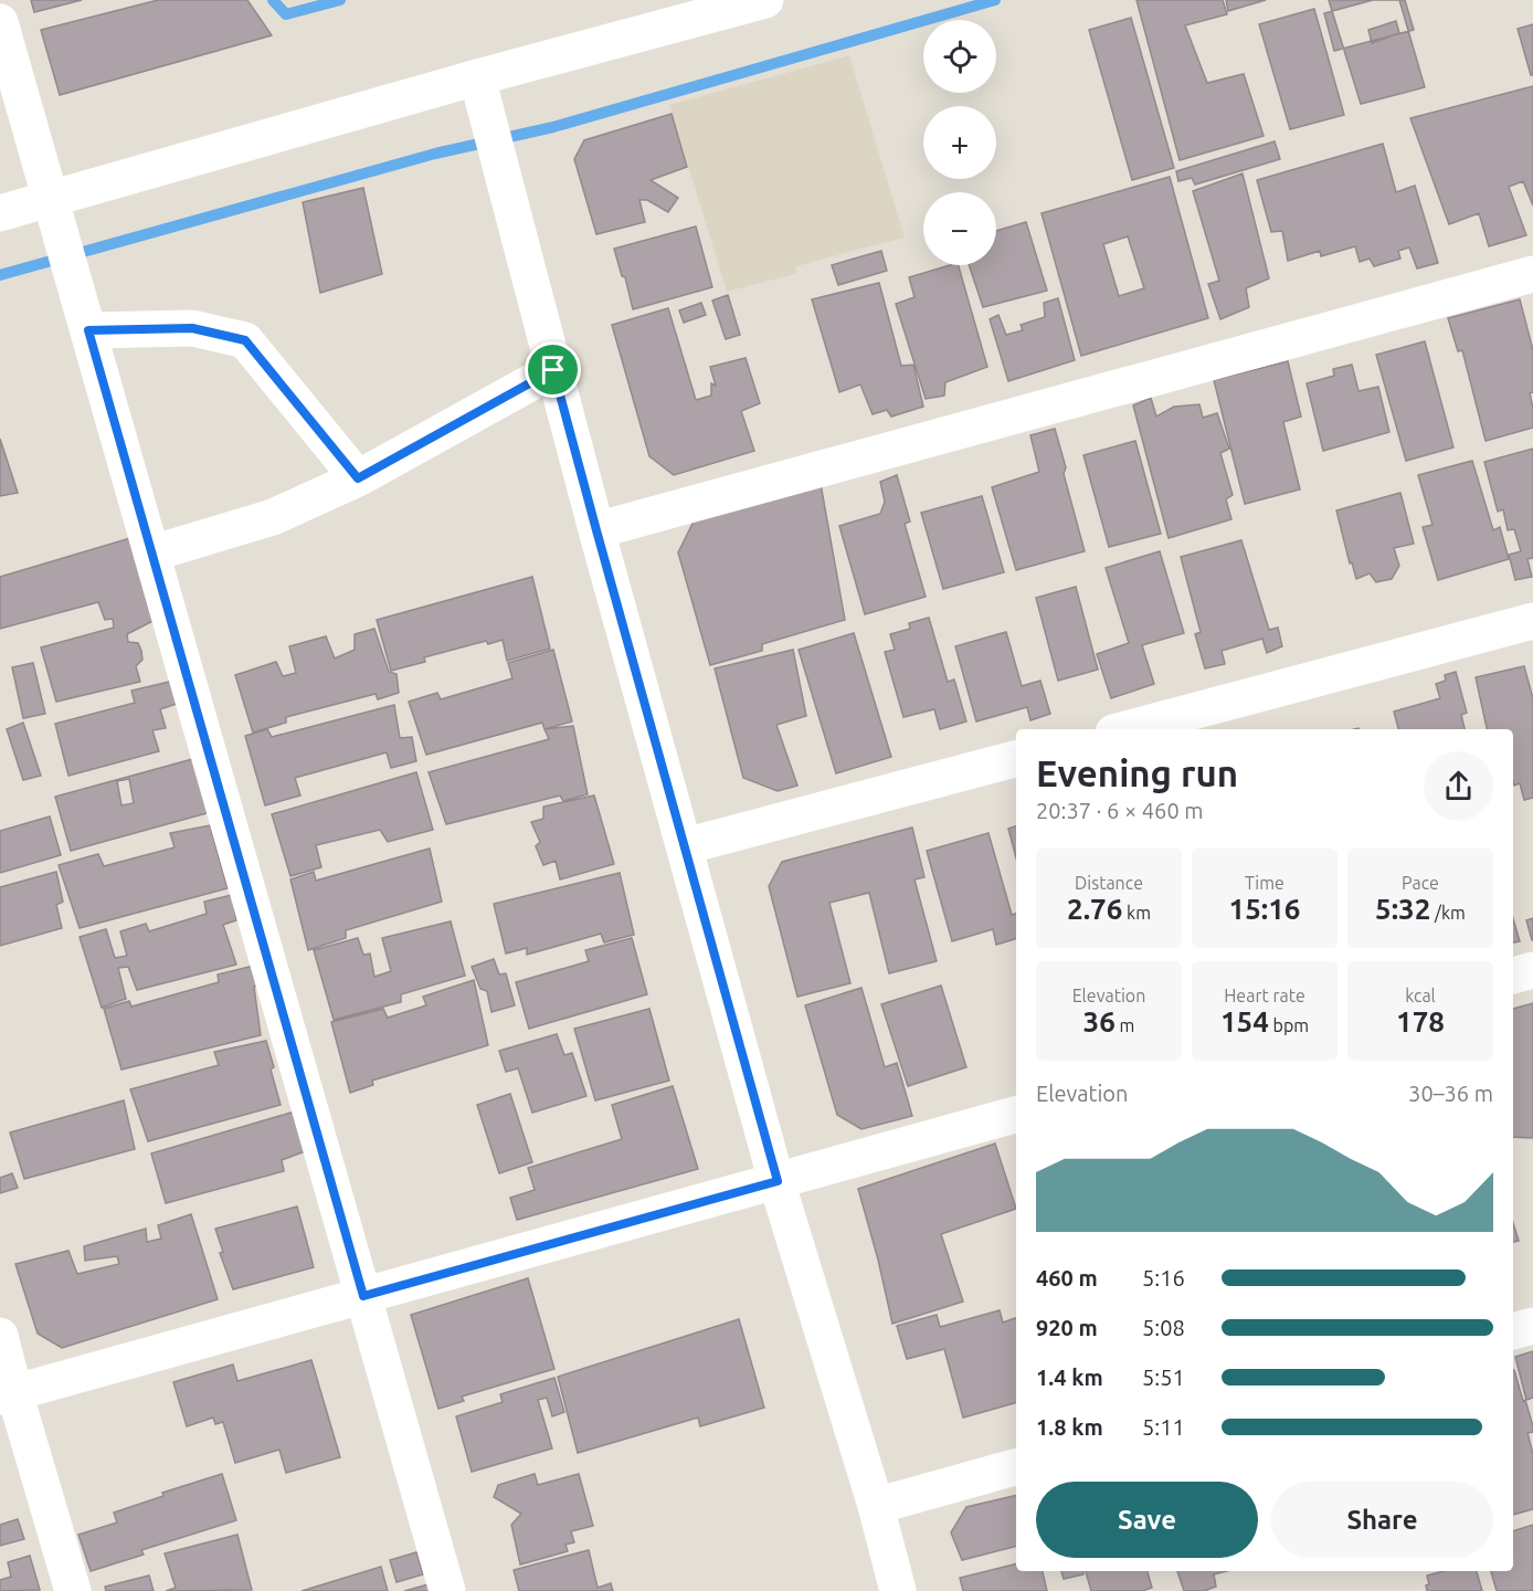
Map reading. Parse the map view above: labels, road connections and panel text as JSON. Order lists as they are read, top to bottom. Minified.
{"page":{"map_buttons":["+","−"],"heading":["Evening run","20:37 · 6 × 460 m"],"stats":[["Distance","2.76 km"],["Time","15:16"],["Pace","5:32 /km"],["Elevation","36 m"],["Heart rate","154 bpm"],["kcal","178"]],"chart":["Elevation","30–36 m"],"list":[{"name":"460 m","note":"5:16"},{"name":"920 m","note":"5:08"},{"name":"1.4 km","note":"5:51"},{"name":"1.8 km","note":"5:11"}],"buttons":["Save","Share"]}}
